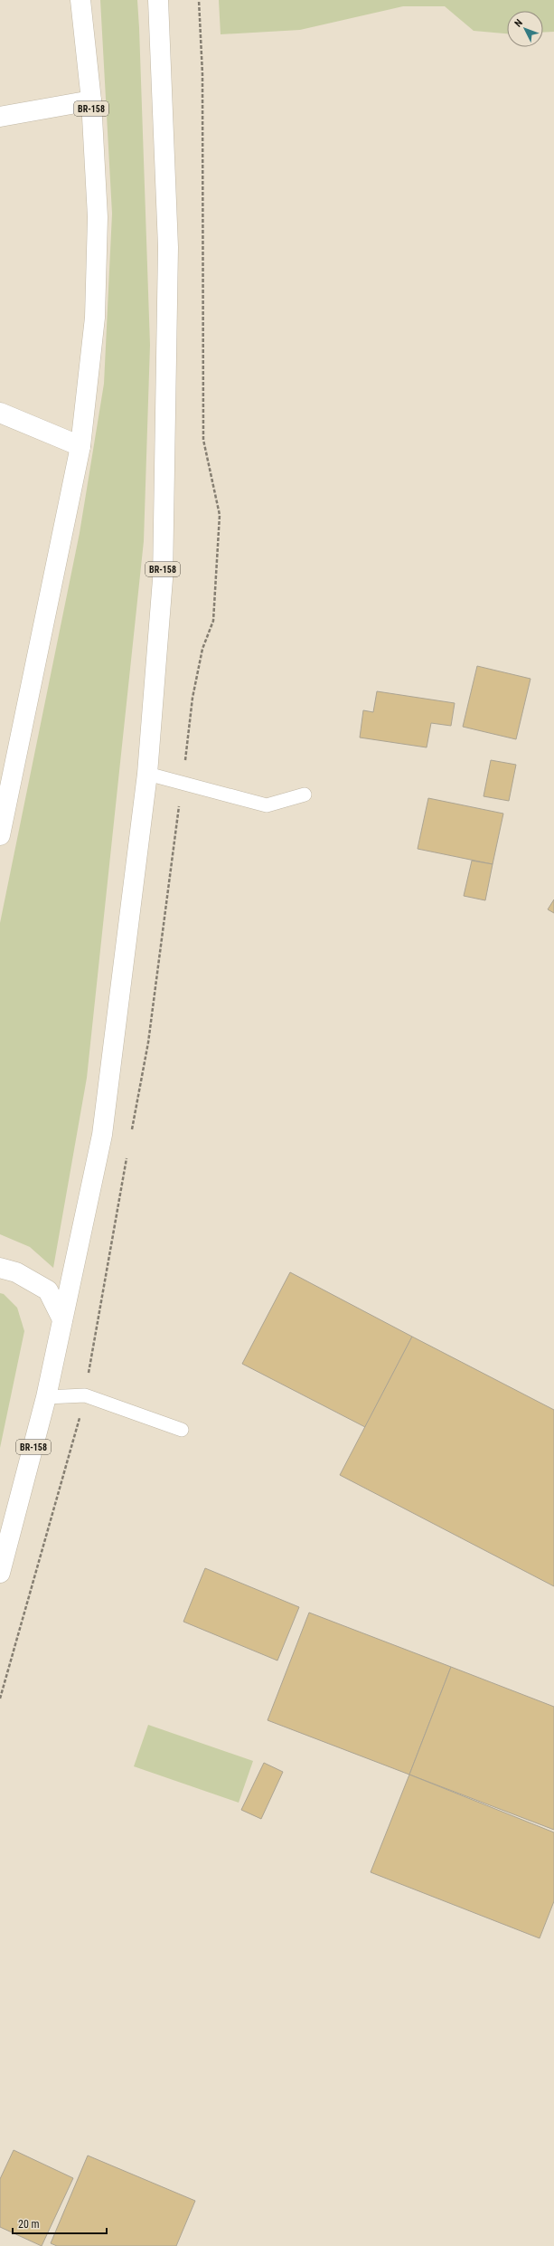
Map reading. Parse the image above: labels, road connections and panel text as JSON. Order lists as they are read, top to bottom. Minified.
{"streets":{"main road":["BR-158"]},"scale_bar":"20 m","north":"top left"}
